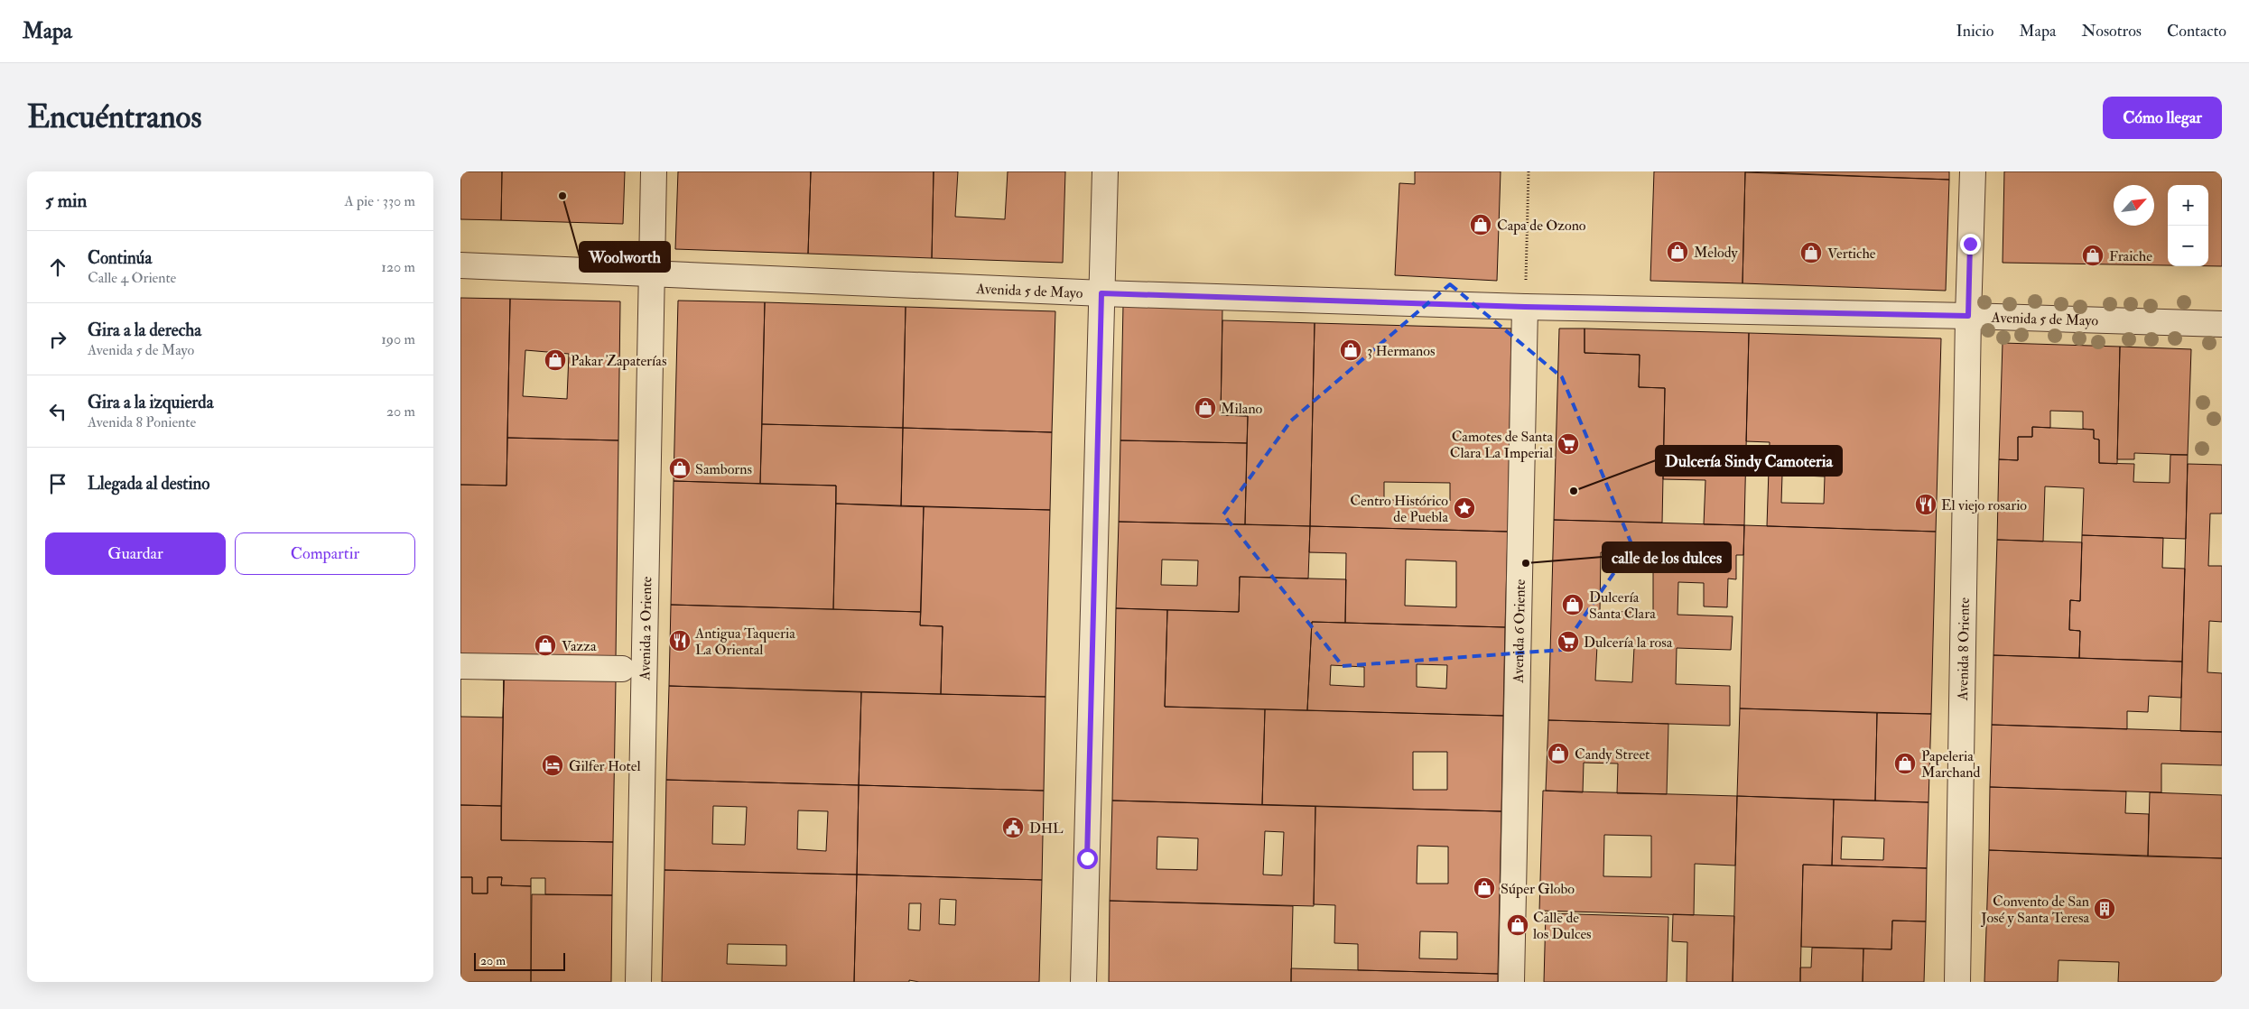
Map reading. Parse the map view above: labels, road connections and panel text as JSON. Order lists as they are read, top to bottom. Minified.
{"streets":{"street":["Avenida 5 de Mayo","Avenida 2 Oriente","Avenida 6 Oriente","Avenida 8 Oriente"]},"crossings":[["Avenida 5 de Mayo","Avenida 2 Oriente"],["Avenida 5 de Mayo","Avenida 6 Oriente"],["Avenida 5 de Mayo","Avenida 8 Oriente"]],"places":{"other":["Woolworth","Dulcería Sindy Camoteria","calle de los dulces"],"shop":["Capa de Ozono","Melody","Vertiche","Fraiche","3 Hermanos","Pakar Zapaterías","Milano","Samborns","Dulcería Santa Clara","Vazza","Candy Street","Papeleria Marchand","Súper Globo","Calle de los Dulces"],"supermarket":["Camotes de Santa Clara La Imperial","Dulcería la rosa"],"restaurant":["El viejo rosario","Antigua Taqueria La Oriental"],"place":["Centro Histórico de Puebla"],"hotel":["Gilfer Hotel"],"public building":["DHL"],"building":["Convento de San José y Santa Teresa"]},"scale_bar":"20 m","north":"top right","page":{"header":"Mapa","nav":["Inicio","Mapa","Nosotros","Contacto"],"buttons":["Cómo llegar",["Guardar","Compartir"]],"title":"Encuéntranos","heading":["5 min","A pie · 330 m"],"map_buttons":["+","−"],"list":[["Continúa","Calle 4 Oriente","120 m"],["Gira a la derecha","Avenida 5 de Mayo","190 m"],["Gira a la izquierda","Avenida 8 Poniente","20 m"],"Llegada al destino"],"scale":"20 m"}}
